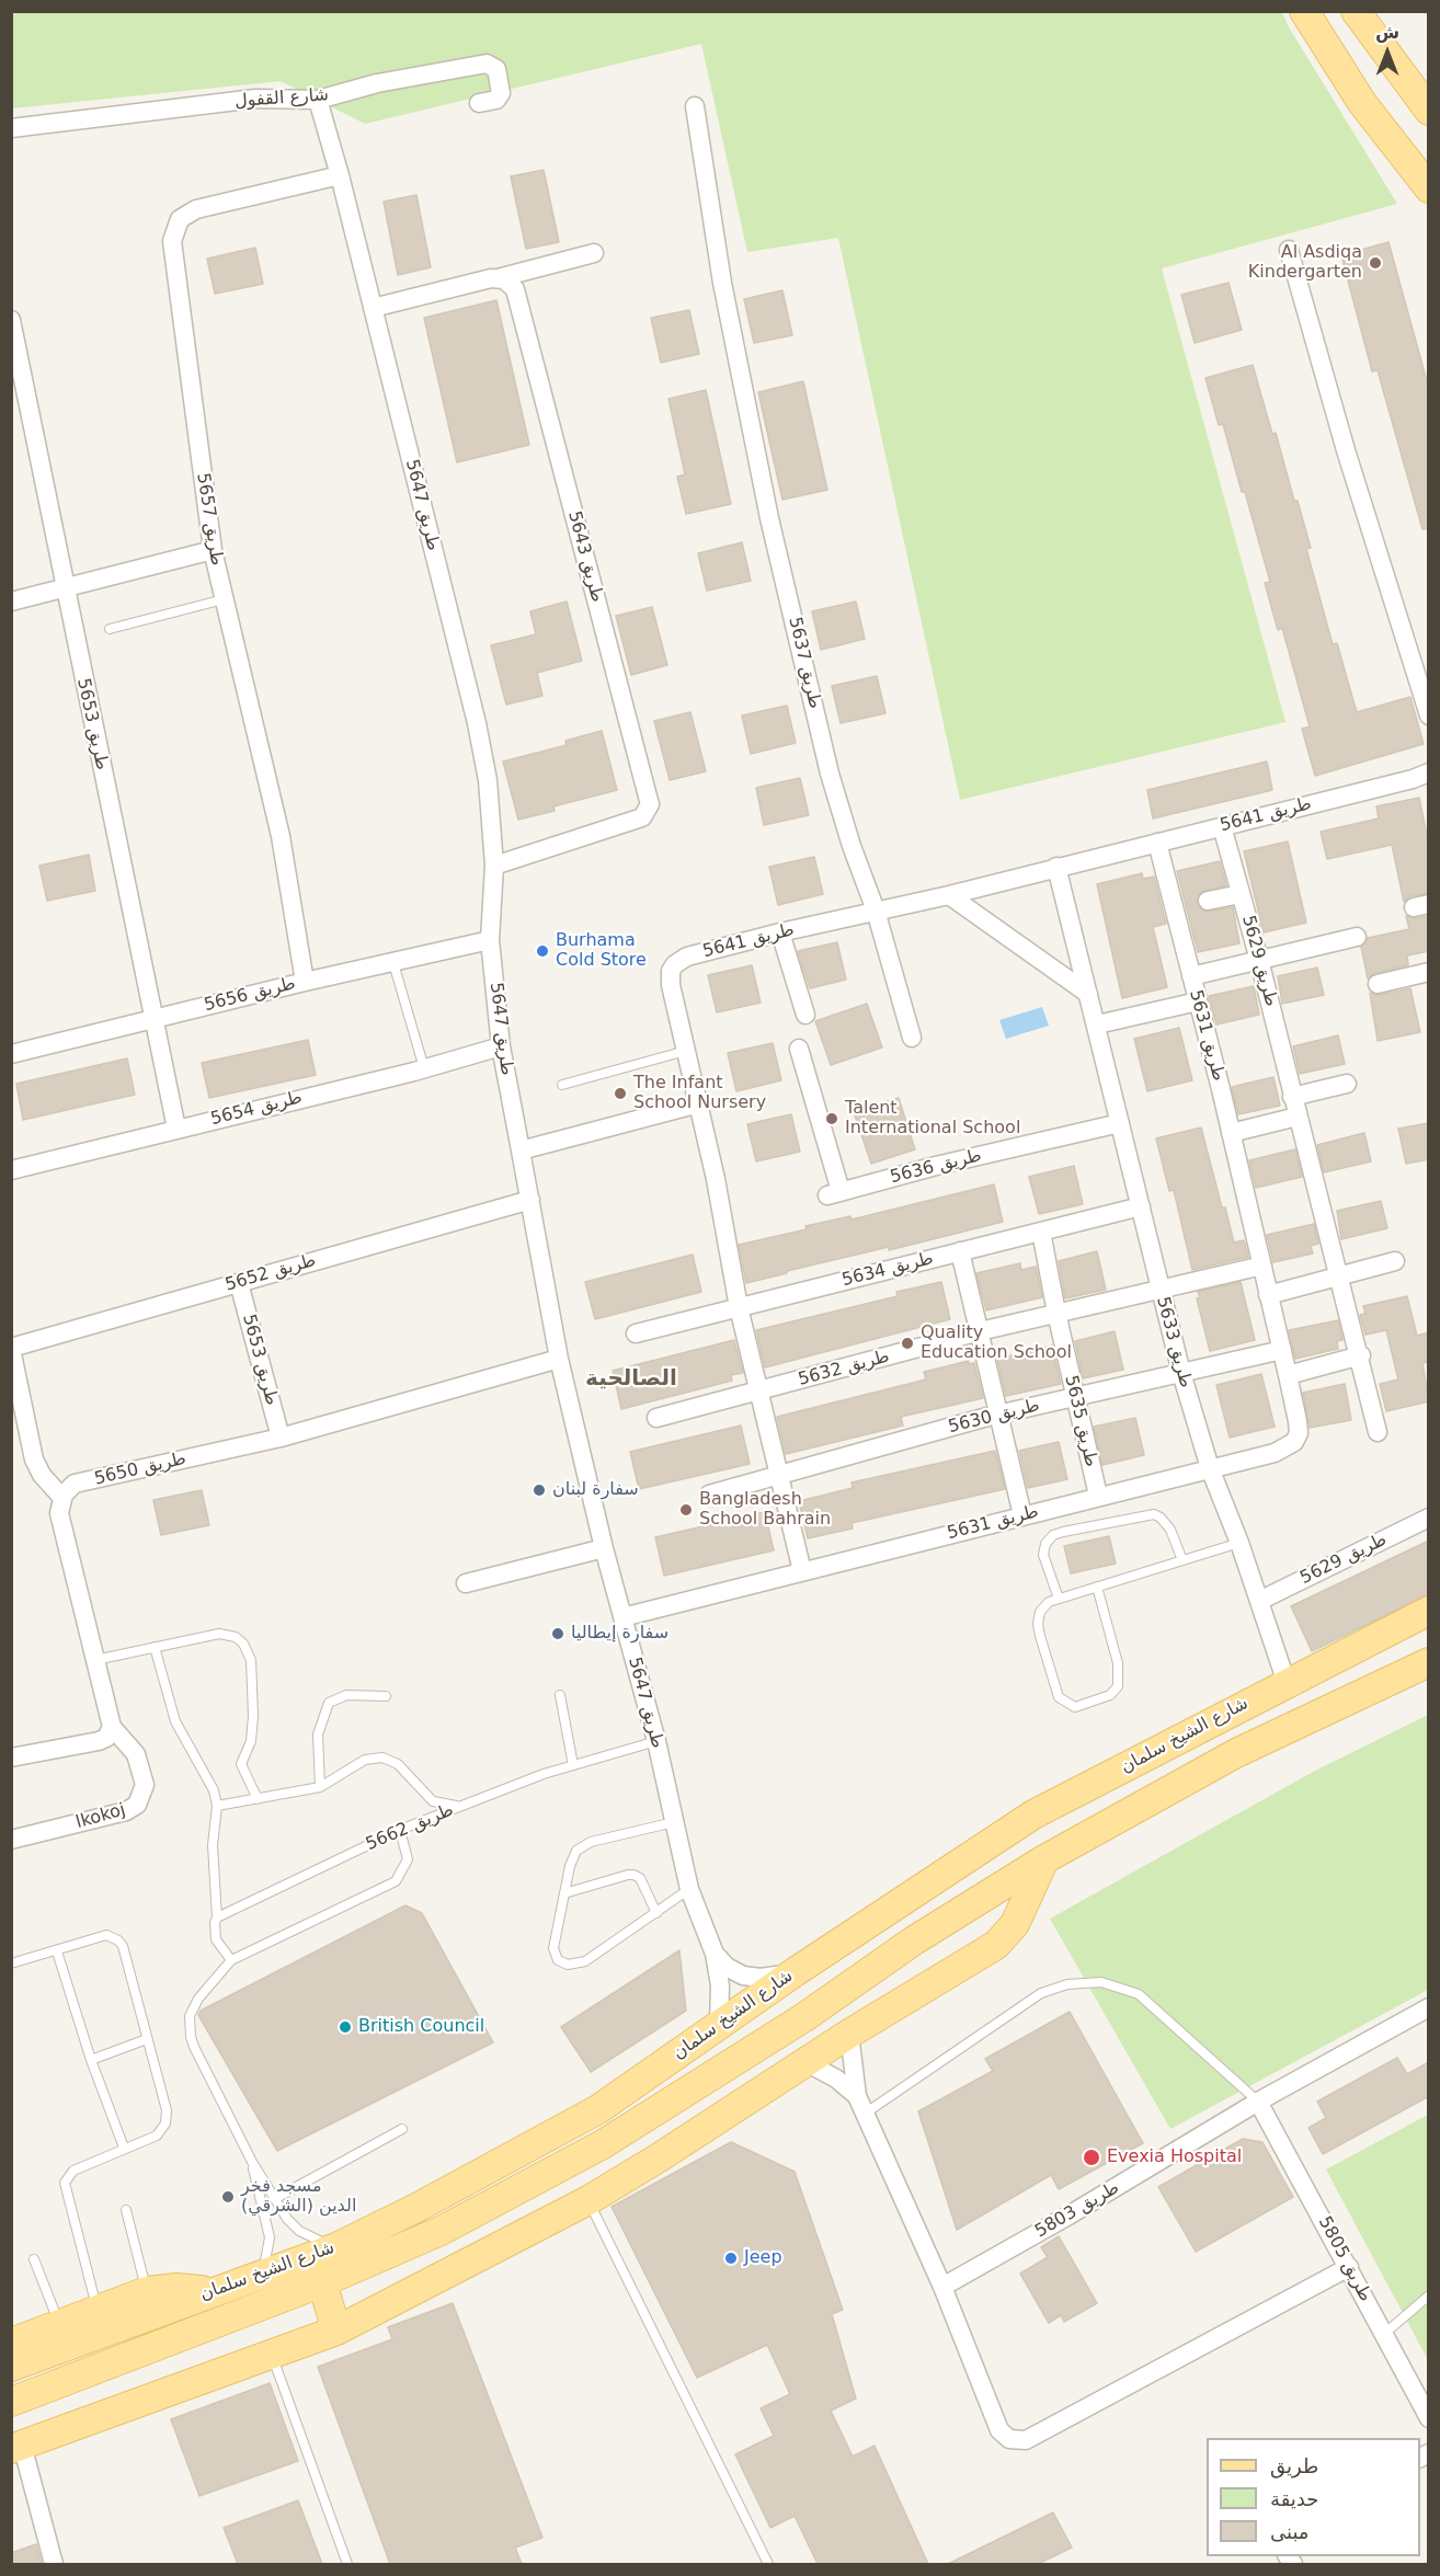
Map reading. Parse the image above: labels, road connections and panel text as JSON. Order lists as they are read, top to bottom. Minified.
{"streets":{"main road":["شارع الشيخ سلمان"],"street":["شارع القفول","طريق 5647","طريق 5657","طريق 5643","طريق 5637","طريق 5653","طريق 5641","طريق 5629","طريق 5656","طريق 5631","طريق 5654","طريق 5636","طريق 5634","طريق 5652","طريق 5633","طريق 5632","طريق 5630","طريق 5635","طريق 5650","lkokoj","طريق 5803","طريق 5805"],"lane":["طريق 5662"]},"crossings":[["شارع القفول","طريق 5647"],["طريق 5647","طريق 5657"],["طريق 5647","طريق 5643"],["طريق 5647","طريق 5656"],["طريق 5647","طريق 5631"],["طريق 5647","طريق 5654"],["طريق 5647","طريق 5652"],["طريق 5647","طريق 5650"],["طريق 5647","شارع الشيخ سلمان"],["طريق 5647","طريق 5662"],["طريق 5657","طريق 5656"],["طريق 5637","طريق 5641"],["طريق 5653","طريق 5656"],["طريق 5653","طريق 5654"],["طريق 5653","طريق 5652"],["طريق 5653","طريق 5650"],["طريق 5641","طريق 5629"],["طريق 5641","طريق 5631"],["طريق 5641","طريق 5634"],["طريق 5641","طريق 5633"],["طريق 5641","طريق 5632"],["طريق 5641","طريق 5630"],["طريق 5629","طريق 5631"],["طريق 5629","طريق 5633"],["طريق 5631","طريق 5633"],["طريق 5631","طريق 5632"],["طريق 5631","طريق 5630"],["طريق 5631","طريق 5635"],["طريق 5636","طريق 5633"],["طريق 5634","طريق 5633"],["طريق 5634","طريق 5635"],["طريق 5633","طريق 5632"],["طريق 5633","طريق 5630"],["طريق 5633","شارع الشيخ سلمان"],["طريق 5632","طريق 5635"],["طريق 5630","طريق 5635"],["طريق 5803","طريق 5805"]],"districts":["الصالحية"],"places":["Al Asdiqa Kindergarten","Burhama Cold Store","The Infant School Nursery","Talent International School","Quality Education School","سفارة لبنان","Bangladesh School Bahrain","سفارة إيطاليا","British Council","Evexia Hospital","مسجد فخر الدين (الشرقي)","Jeep"],"legend":["طريق","حديقة","مبنى"],"north":"top"}
